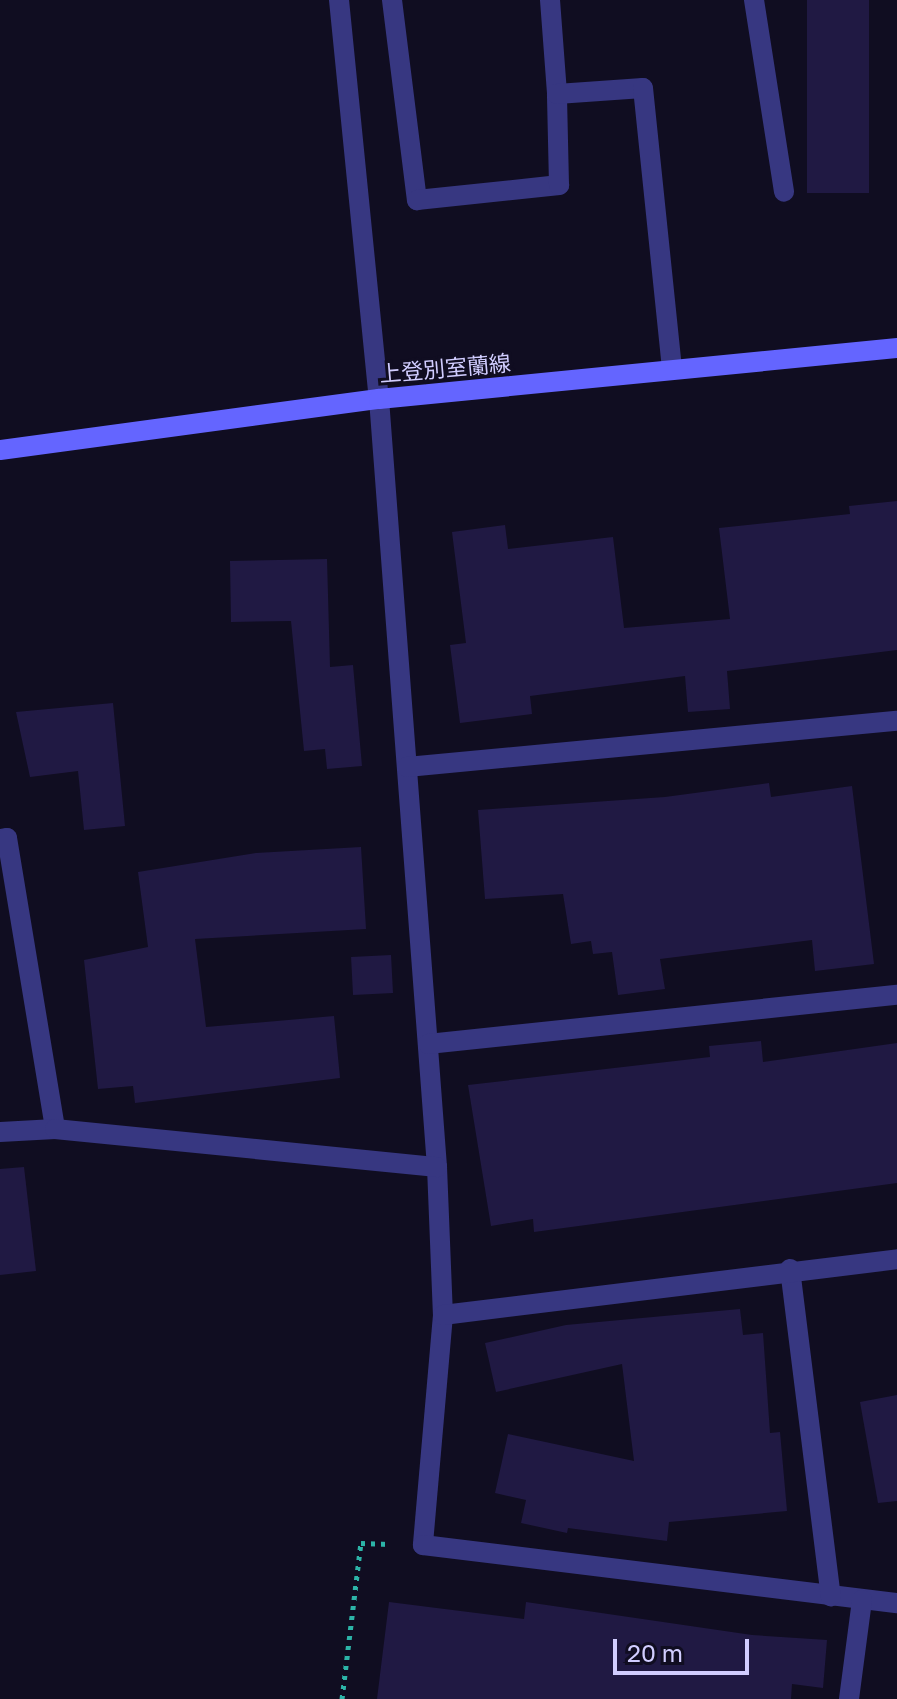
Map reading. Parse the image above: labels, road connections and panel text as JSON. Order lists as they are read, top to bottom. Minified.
{"streets":{"main road":["上登別室蘭線"]},"scale_bar":"20 m"}
